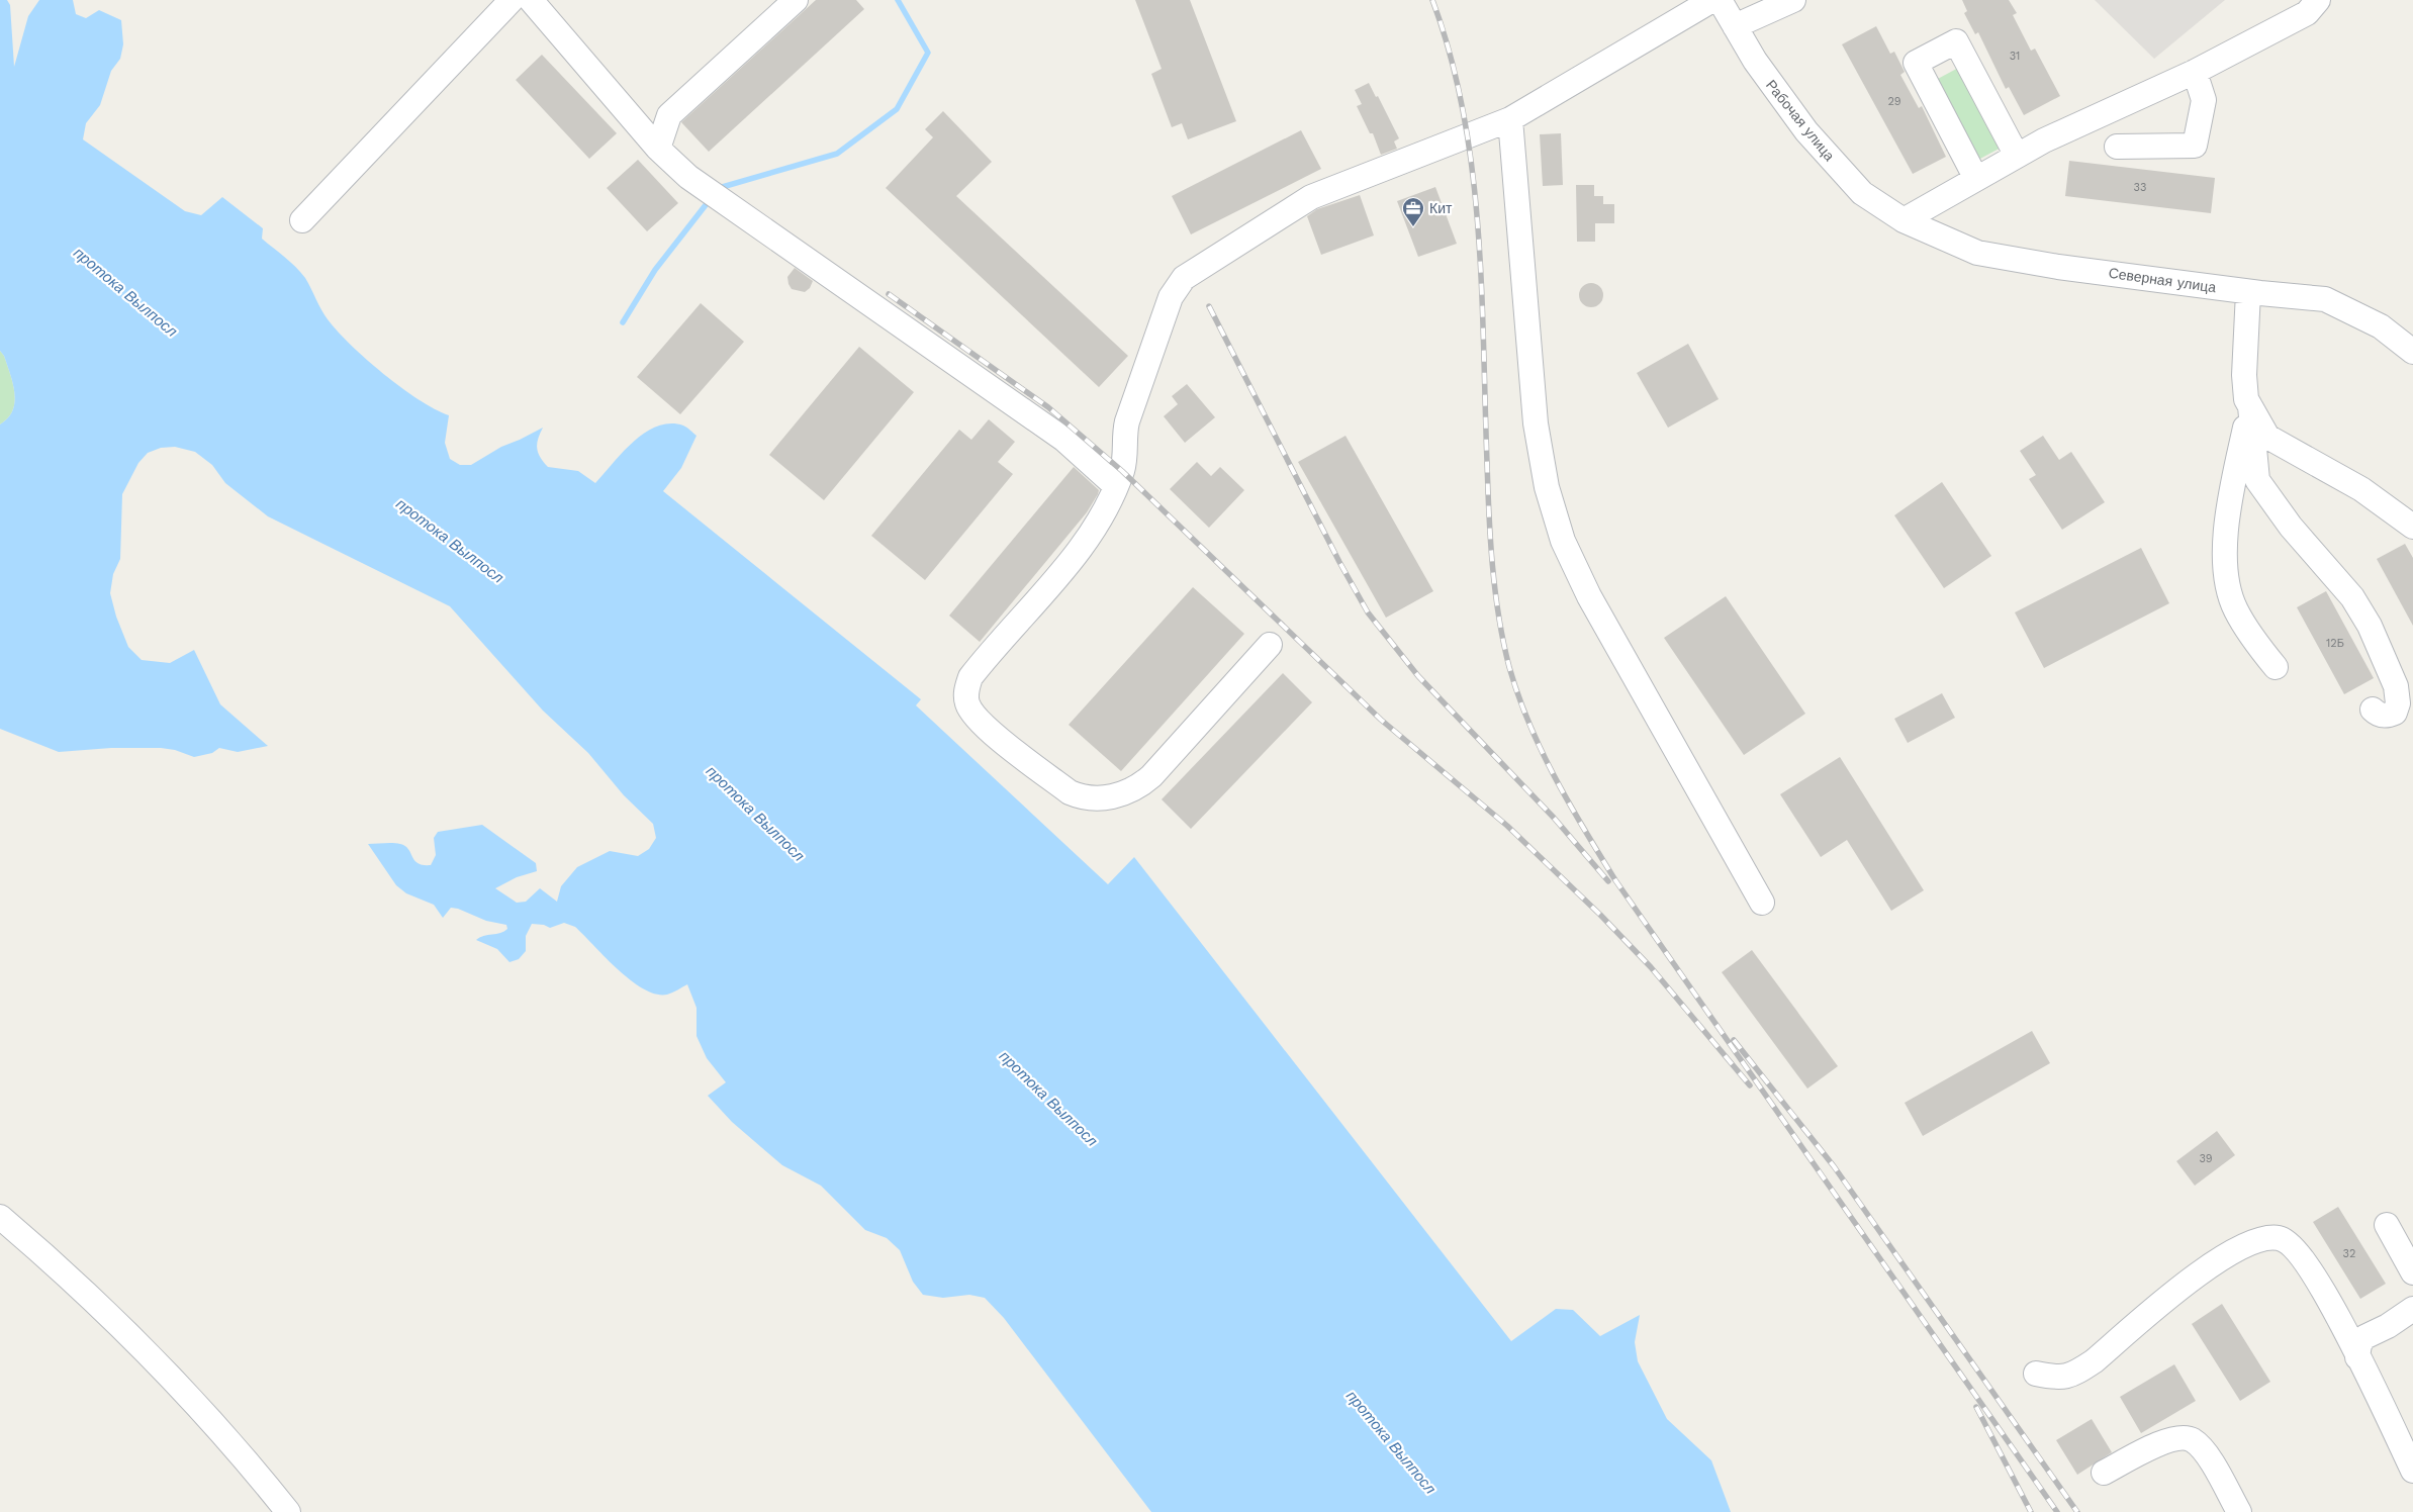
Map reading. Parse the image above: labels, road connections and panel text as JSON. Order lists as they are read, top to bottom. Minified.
{"streets":{"street":["Рабочая улица","Северная улица"]},"crossings":[["Рабочая улица","Северная улица"]],"water":["протока Вылпосл"],"places":{"office":["Кит"]},"house_numbers":["31","29","33","12Б","39","32"]}
